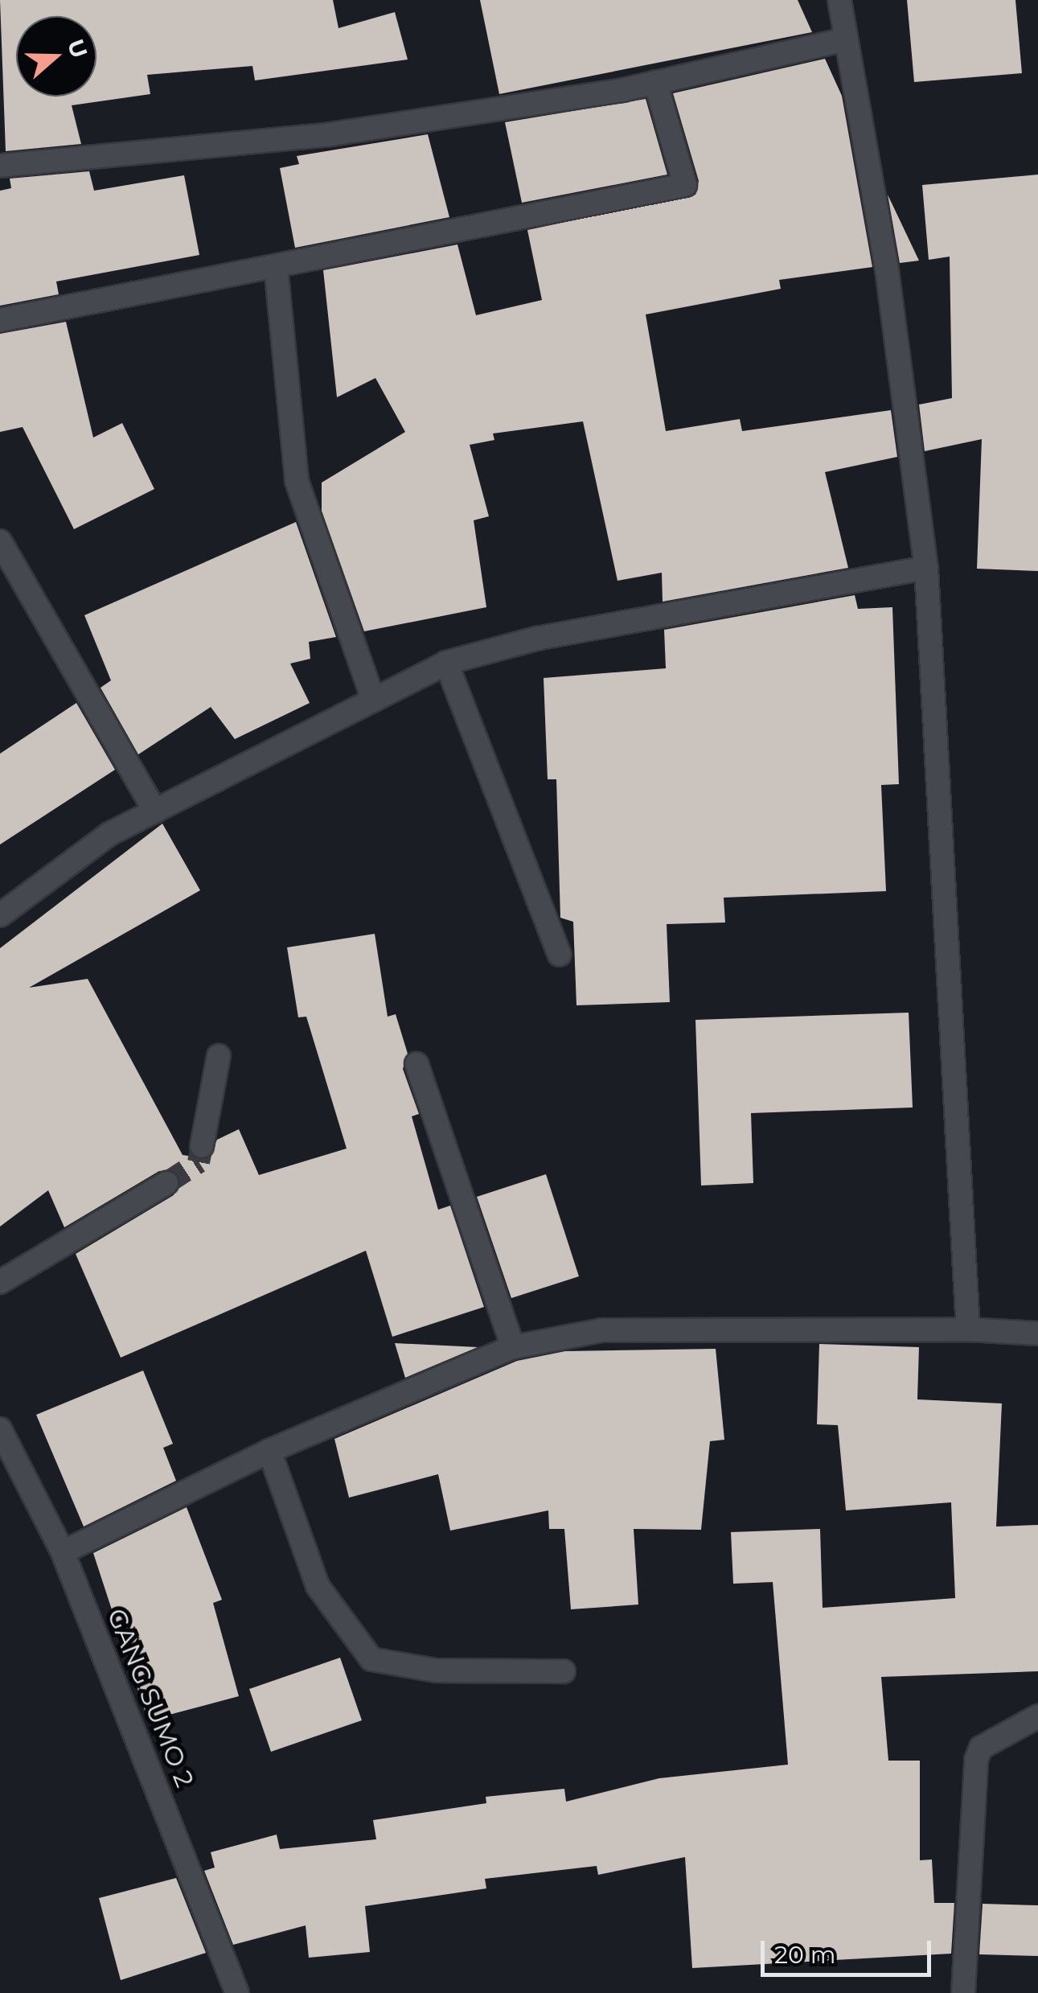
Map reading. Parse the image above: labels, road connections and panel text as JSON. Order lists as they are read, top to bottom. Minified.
{"streets":{"street":["GANG SUMO 2"]},"scale_bar":"20 m","north":"right"}
